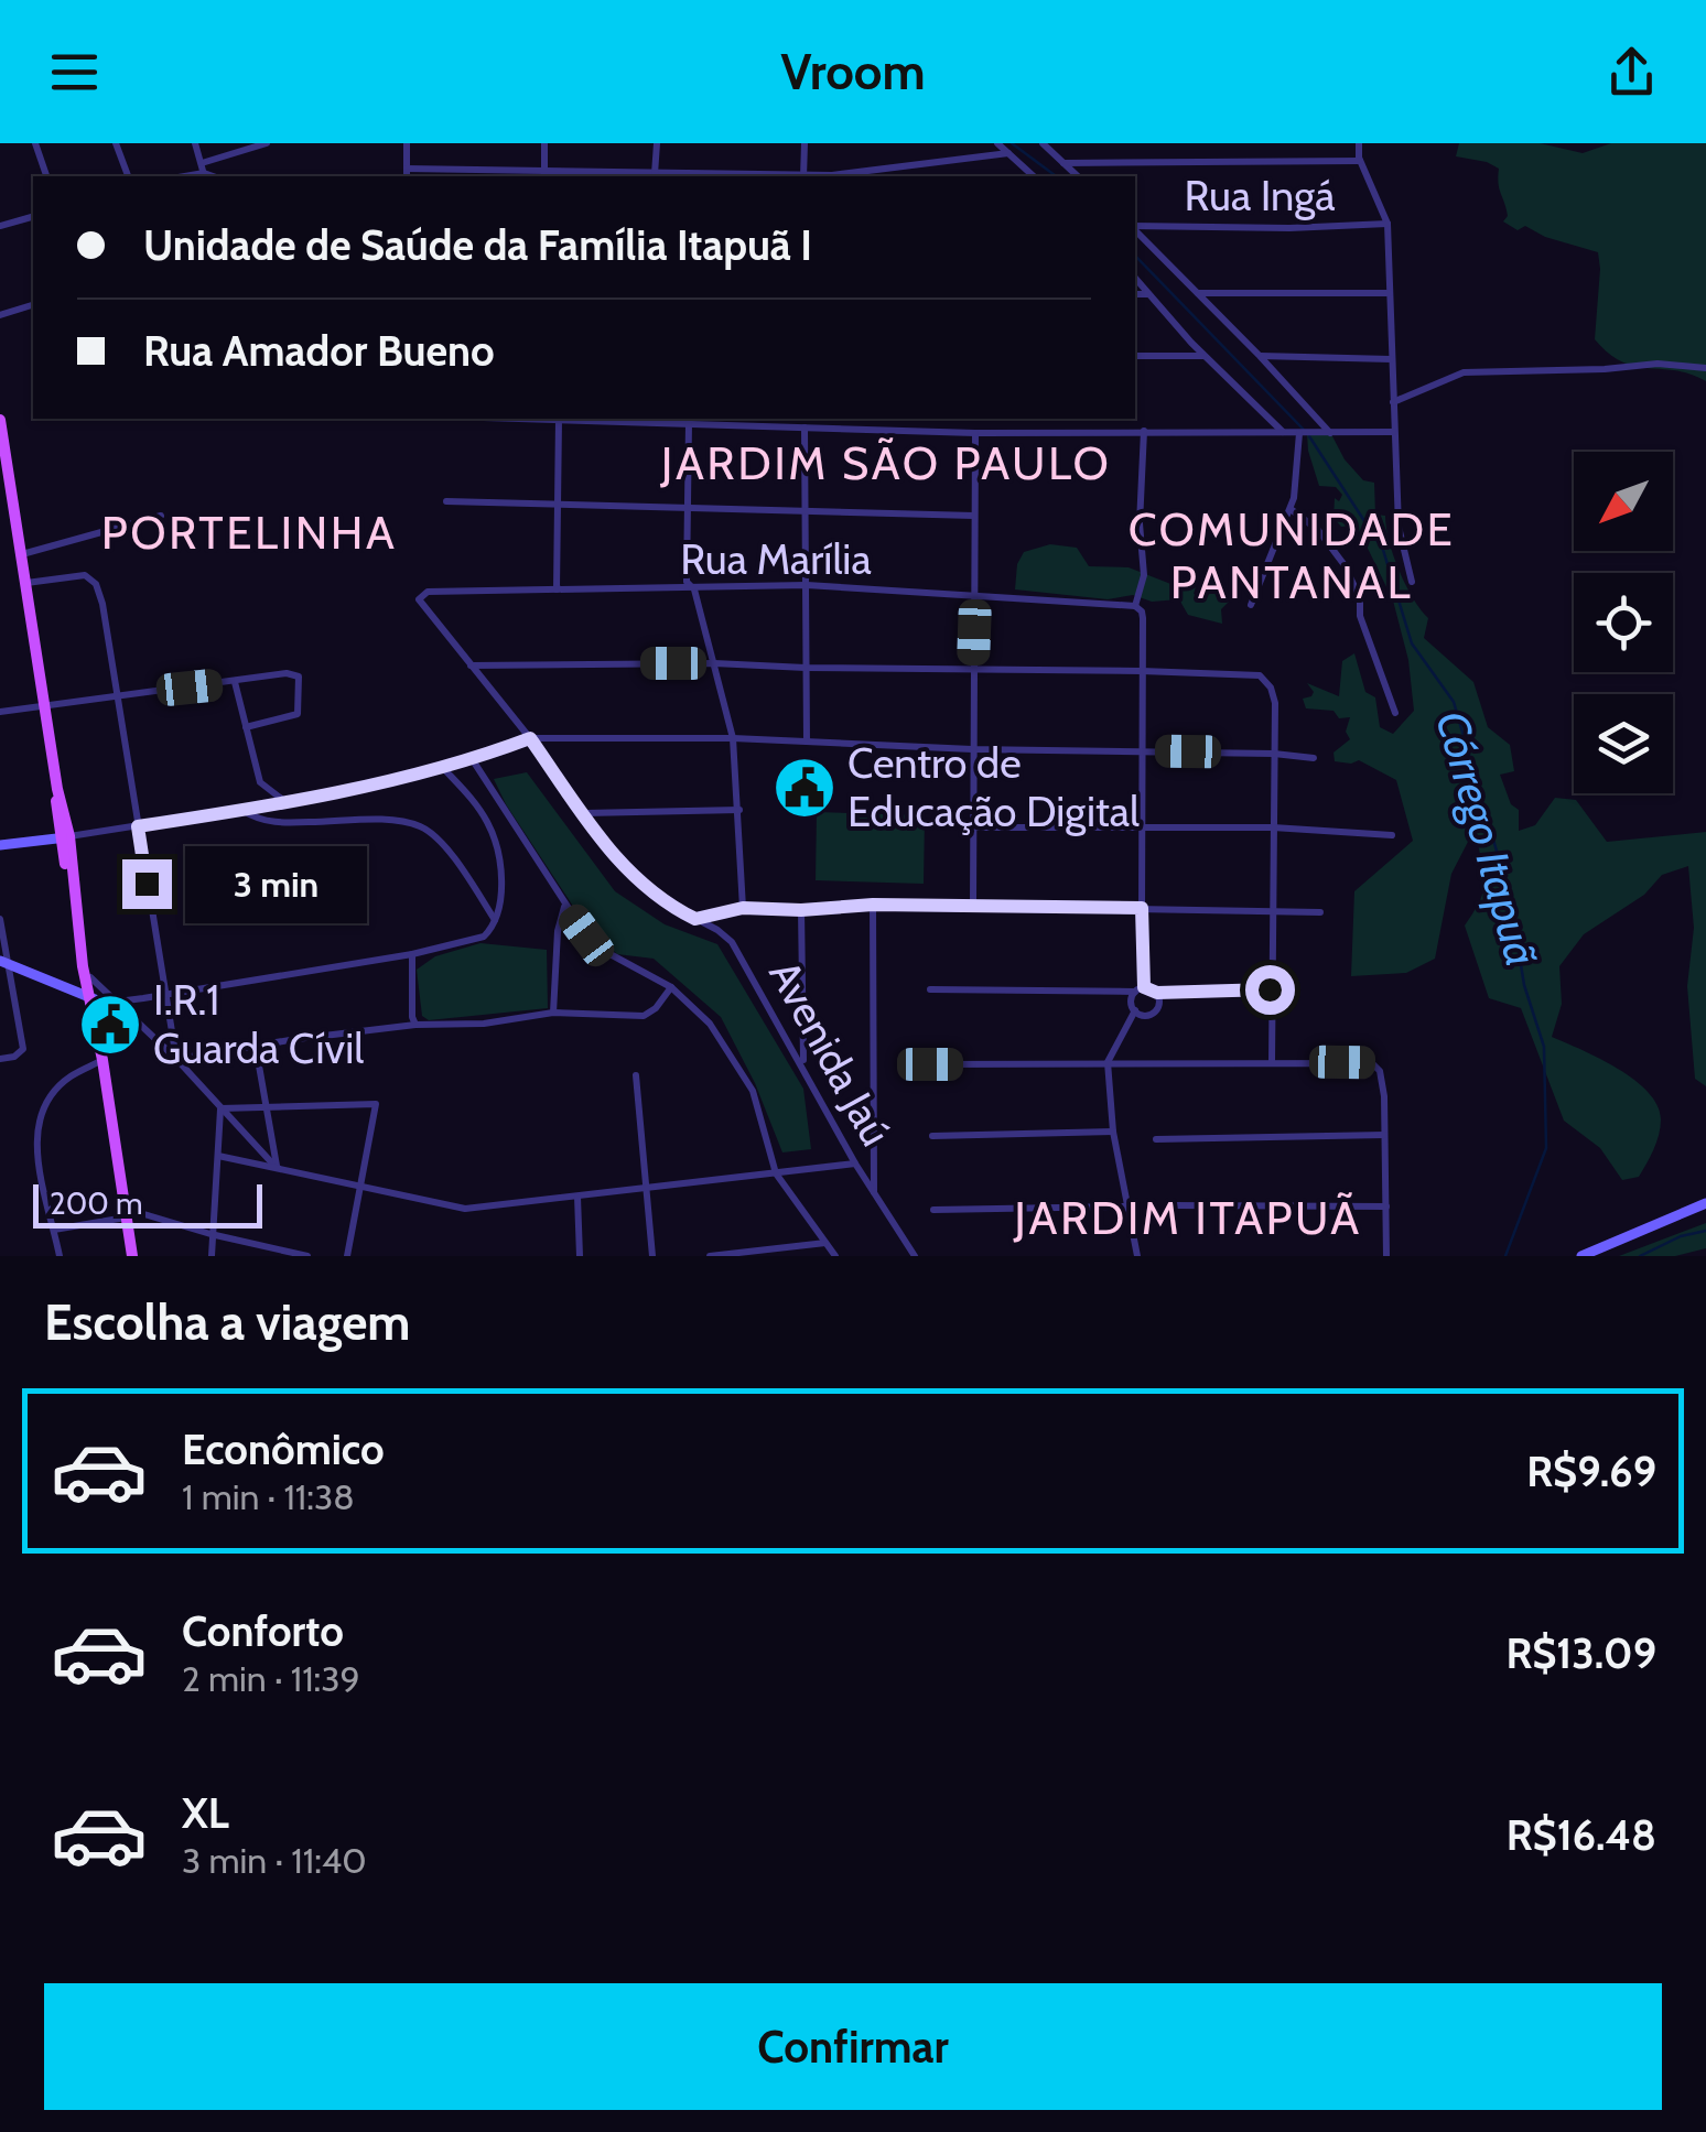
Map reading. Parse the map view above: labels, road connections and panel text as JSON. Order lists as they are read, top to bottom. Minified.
{"streets":{"street":["Rua Ingá","Rua Marília","Avenida Jaú"]},"crossings":[["Rua Marília","Avenida Jaú"]],"districts":["JARDIM SÃO PAULO","COMUNIDADE PANTANAL","PORTELINHA","JARDIM ITAPUÃ"],"water":["Córrego Itapuã"],"places":{"public building":["Centro de Educação Digital","I.R.1 Guarda Cívil"]},"scale_bar":"200 m","north":"bottom left","page":{"header":"Vroom","banner":["Unidade de Saúde da Família Itapuã I","Rua Amador Bueno"],"bubble":"3 min","scale":"200 m","heading":"Escolha a viagem","list":[{"name":"Econômico","note":"1 min · 11:38","value":"R$9.69"},{"name":"Conforto","note":"2 min · 11:39","value":"R$13.09"},{"name":"XL","note":"3 min · 11:40","value":"R$16.48"}],"buttons":"Confirmar"}}
